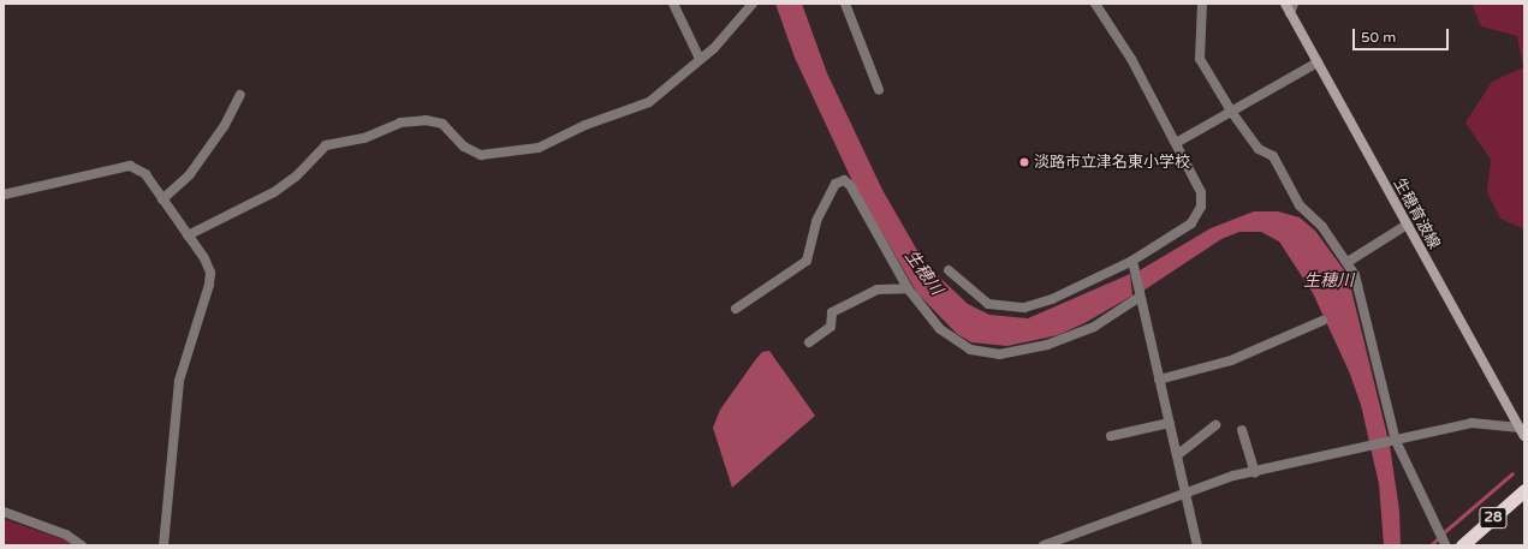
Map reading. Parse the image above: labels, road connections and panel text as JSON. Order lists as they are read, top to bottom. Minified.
{"streets":{"highway":["28"],"main road":["生穂育波線"]},"water":["生穂川"],"places":["淡路市立津名東小学校"],"scale_bar":"50 m"}
